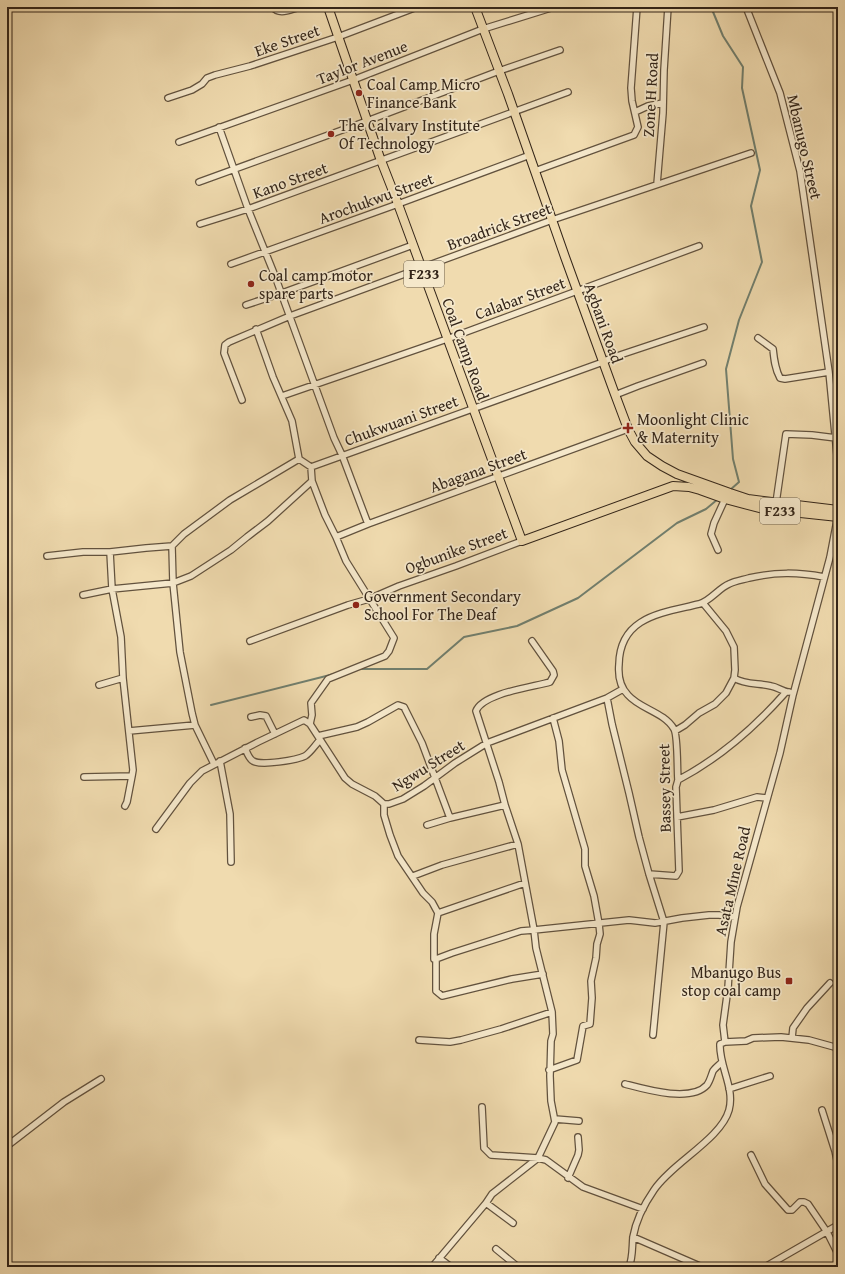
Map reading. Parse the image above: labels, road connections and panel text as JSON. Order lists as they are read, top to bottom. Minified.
{"streets":{"main road":["F233","Agbani Road","Coal Camp Road","Ogbunike Street"],"street":["Eke Street","Taylor Avenue","Zone H Road","Mbanugo Street","Kano Street","Arochukwu Street","Broadrick Street","Calabar Street","Chukwuani Street","Abagana Street","Ngwu Street","Bassey Street","Asata Mine Road"]},"crossings":[["Eke Street","Coal Camp Road"],["Taylor Avenue","Agbani Road"],["Taylor Avenue","Coal Camp Road"],["Zone H Road","Broadrick Street"],["Kano Street","Agbani Road"],["Kano Street","Coal Camp Road"],["Arochukwu Street","Agbani Road"],["Arochukwu Street","Coal Camp Road"],["Broadrick Street","Agbani Road"],["Broadrick Street","Coal Camp Road"],["Calabar Street","Agbani Road"],["Calabar Street","Coal Camp Road"],["Agbani Road","Chukwuani Street"],["Agbani Road","Abagana Street"],["Agbani Road","Ogbunike Street"],["Agbani Road","Asata Mine Road"],["Coal Camp Road","Chukwuani Street"],["Coal Camp Road","Abagana Street"],["Coal Camp Road","Ogbunike Street"],["Ngwu Street","Bassey Street"]],"places":{"other":["Coal Camp Micro Finance Bank","The Calvary Institute Of Technology","Coal camp motor spare parts","Government Secondary School For The Deaf"],"health":["Moonlight Clinic & Maternity"],"transit":["Mbanugo Bus stop coal camp"]}}
